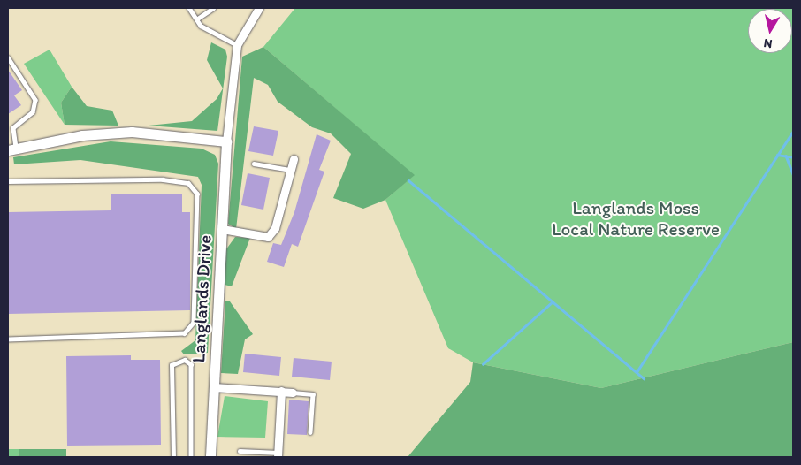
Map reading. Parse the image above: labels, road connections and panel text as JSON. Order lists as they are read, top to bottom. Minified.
{"streets":{"street":["Langlands Drive"]},"parks":["Langlands Moss Local Nature Reserve"],"north":"bottom"}
